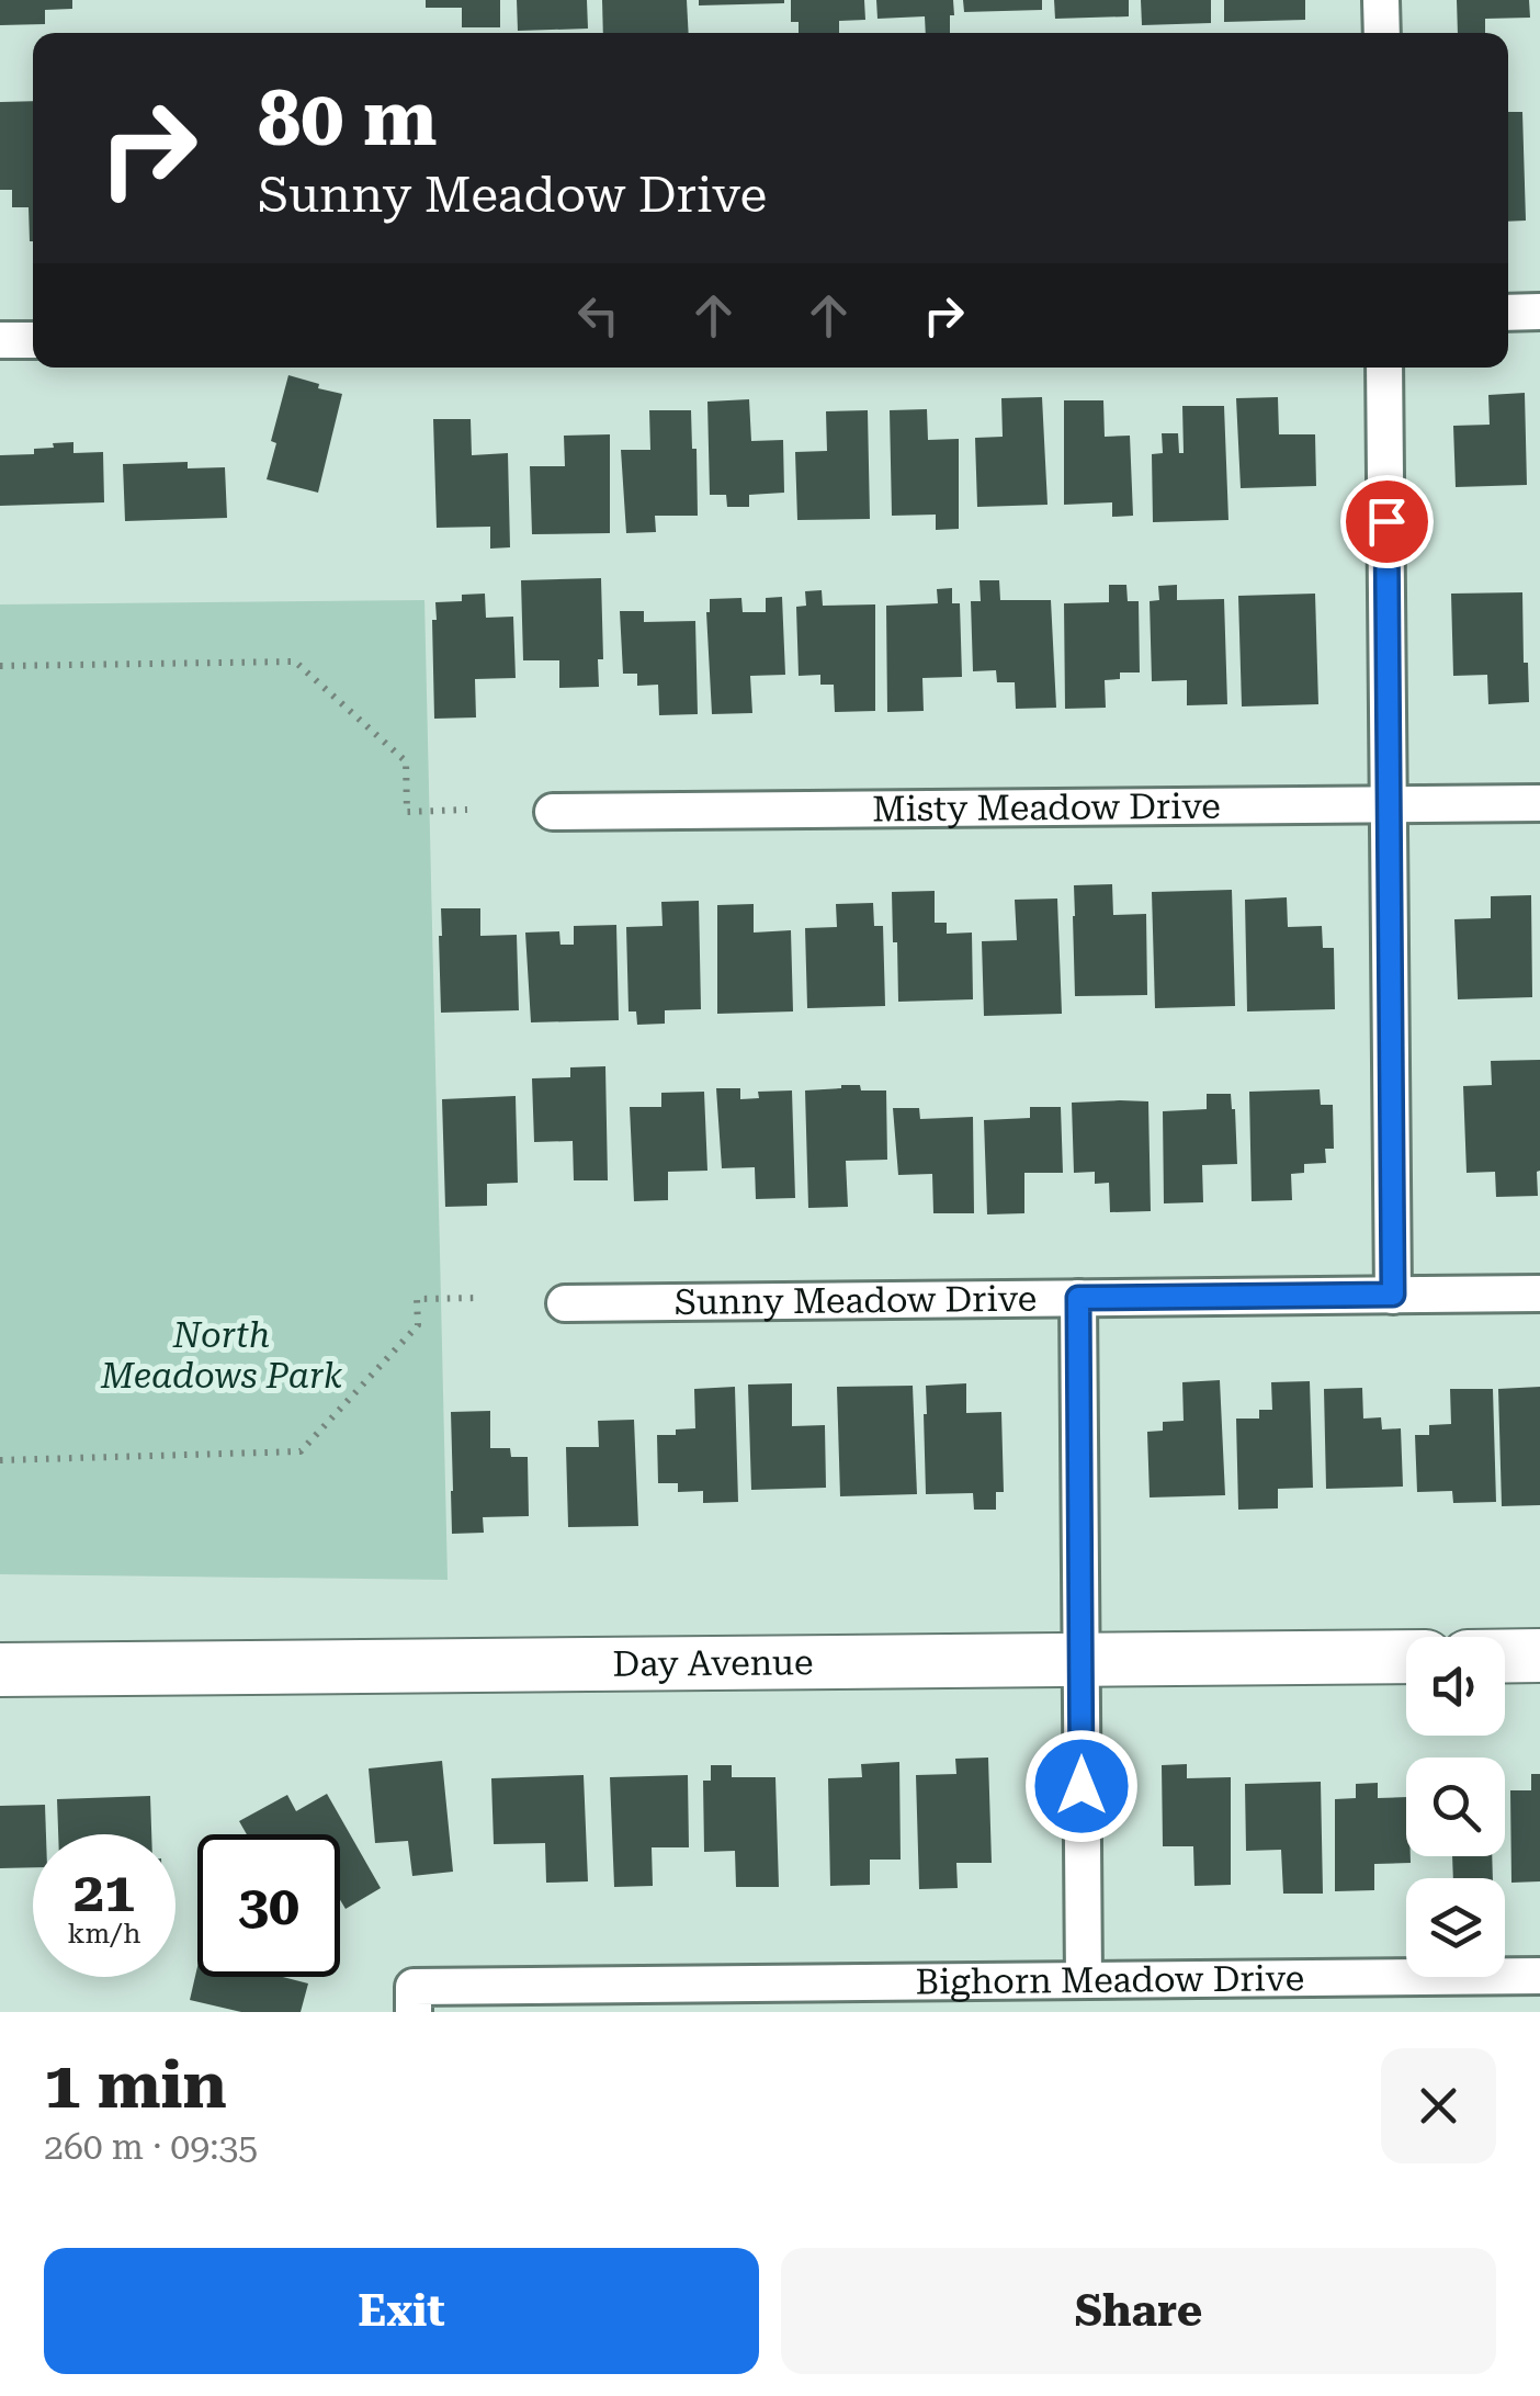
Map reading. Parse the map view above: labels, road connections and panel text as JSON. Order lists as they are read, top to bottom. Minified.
{"streets":{"street":["Misty Meadow Drive","Sunny Meadow Drive","Day Avenue","Bighorn Meadow Drive"]},"parks":["North Meadows Park"],"page":{"turn":["80 m","Sunny Meadow Drive"],"speed":"21 km/h","limit":"30","heading":["1 min","260 m · 09:35"],"buttons":["Exit","Share"]}}
